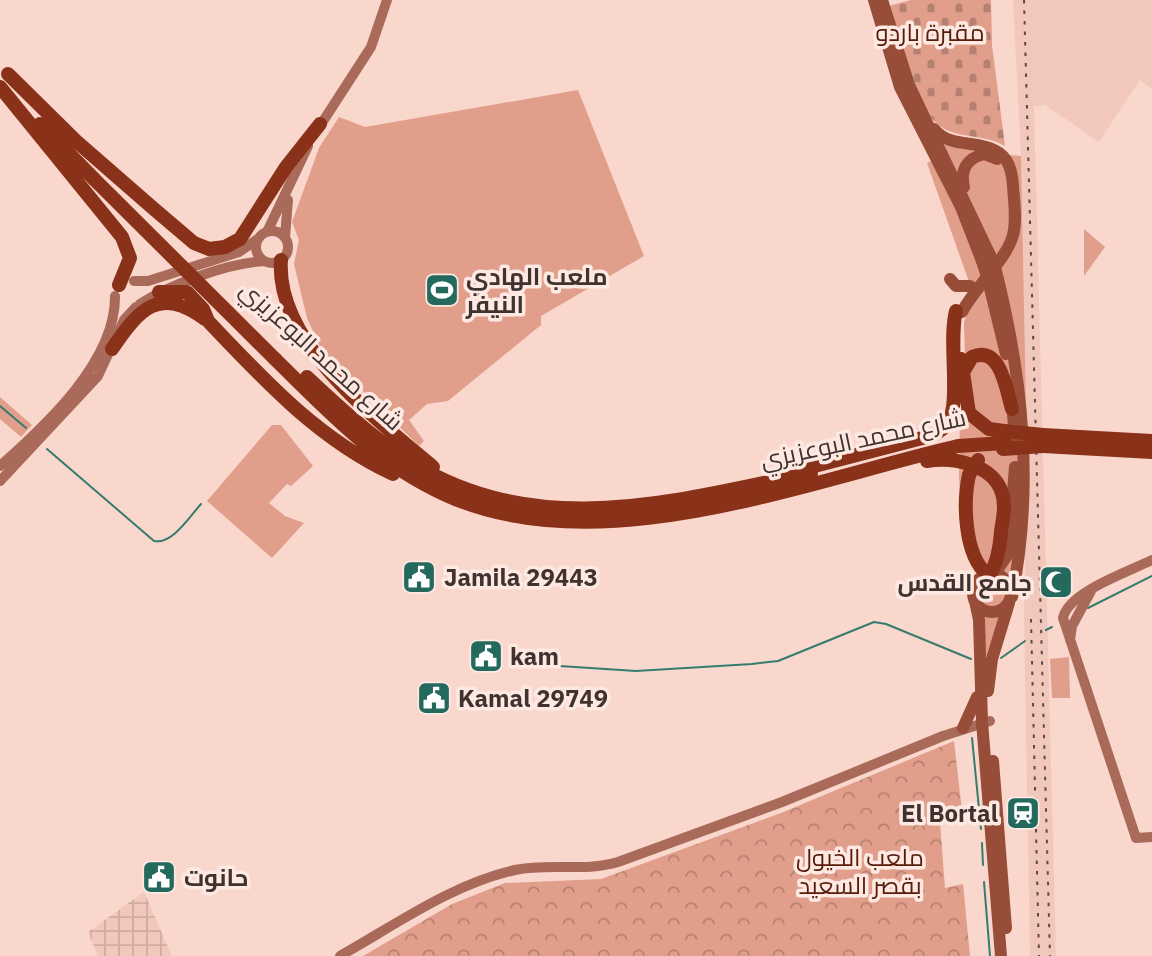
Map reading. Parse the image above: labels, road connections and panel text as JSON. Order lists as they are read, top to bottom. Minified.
{"streets":{"highway":["شارع محمد البوعزيزي"]},"parks":["مقبرة باردو","ملعب الخيول بقصر السعيد"],"places":{"sports":["ملعب الهادي النيفر"],"public building":["Jamila 29443","kam","Kamal 29749","حانوت"],"mosque":["جامع القدس"],"station":["El Bortal"]}}
